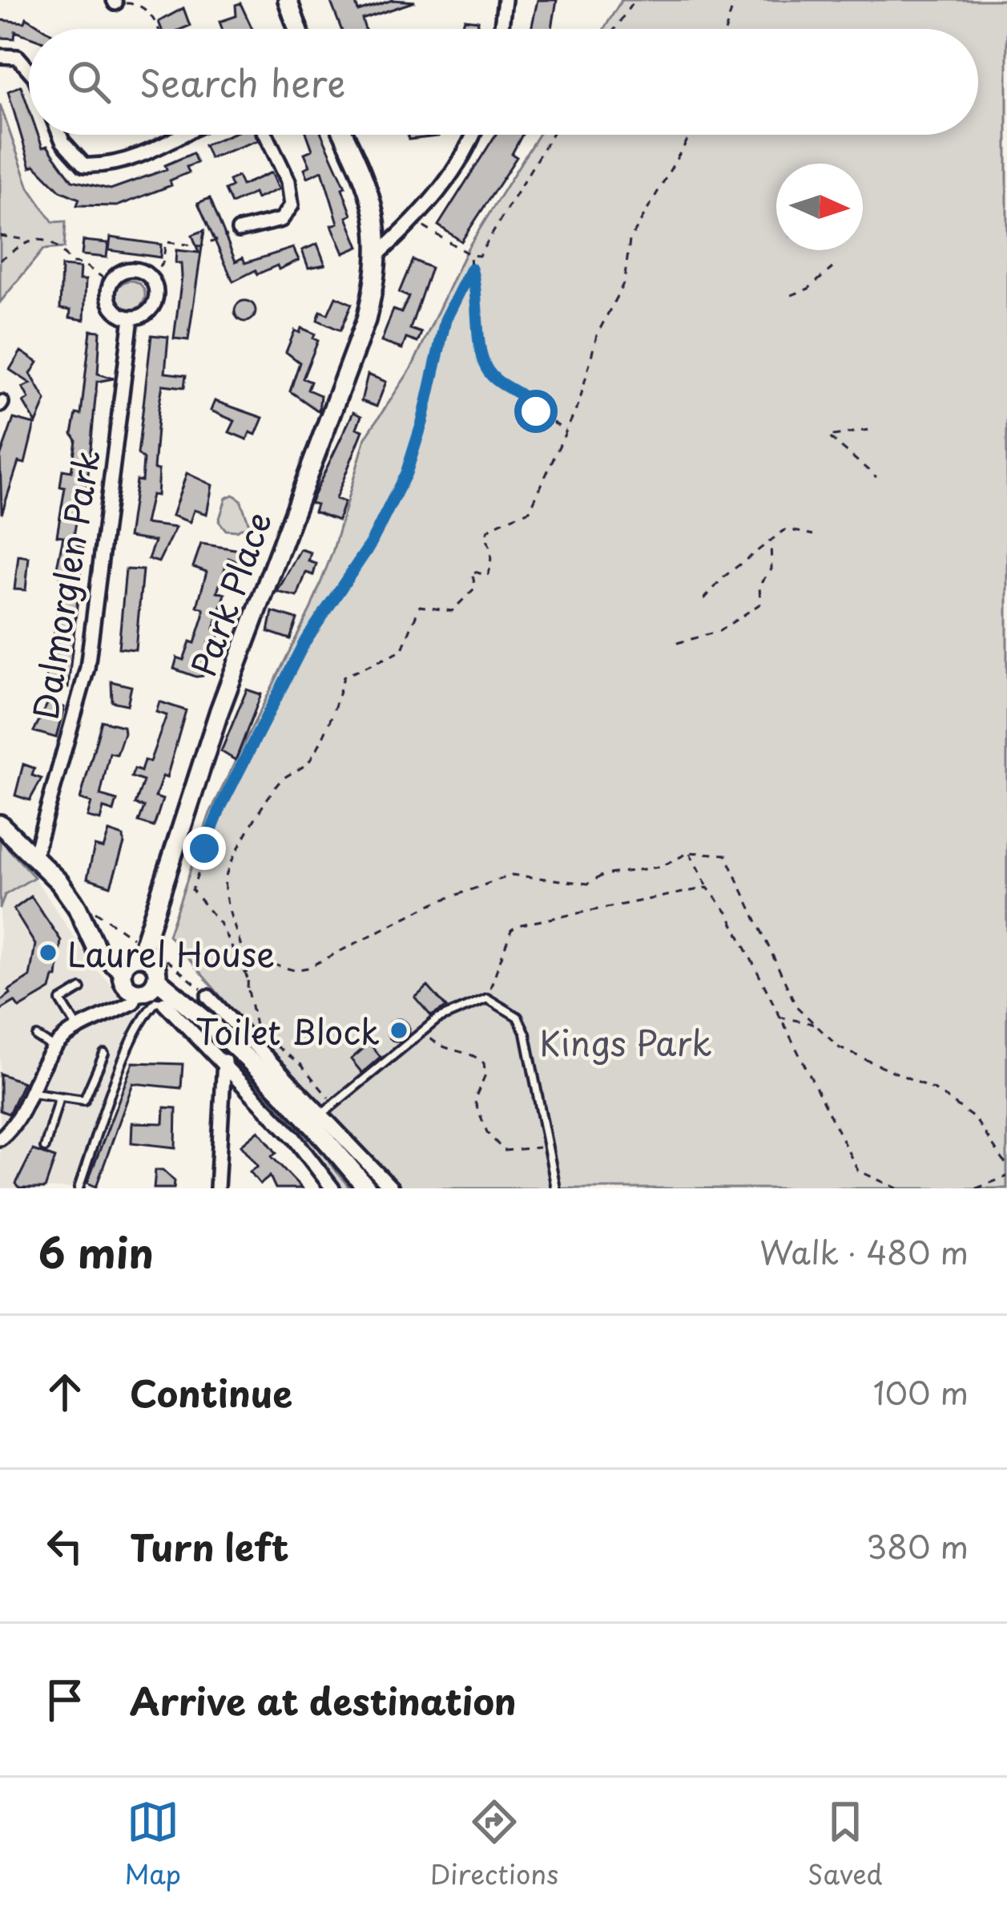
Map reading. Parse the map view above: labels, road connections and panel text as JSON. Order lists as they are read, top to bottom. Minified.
{"streets":{"street":["Dalmorglen Park","Park Place"]},"parks":["Kings Park"],"places":["Laurel House","Toilet Block"],"north":"right","page":{"search":"Search here","heading":["6 min","Walk · 480 m"],"list":[["Continue","100 m"],["Turn left","380 m"],"Arrive at destination"],"nav":["Map","Directions","Saved"]}}
